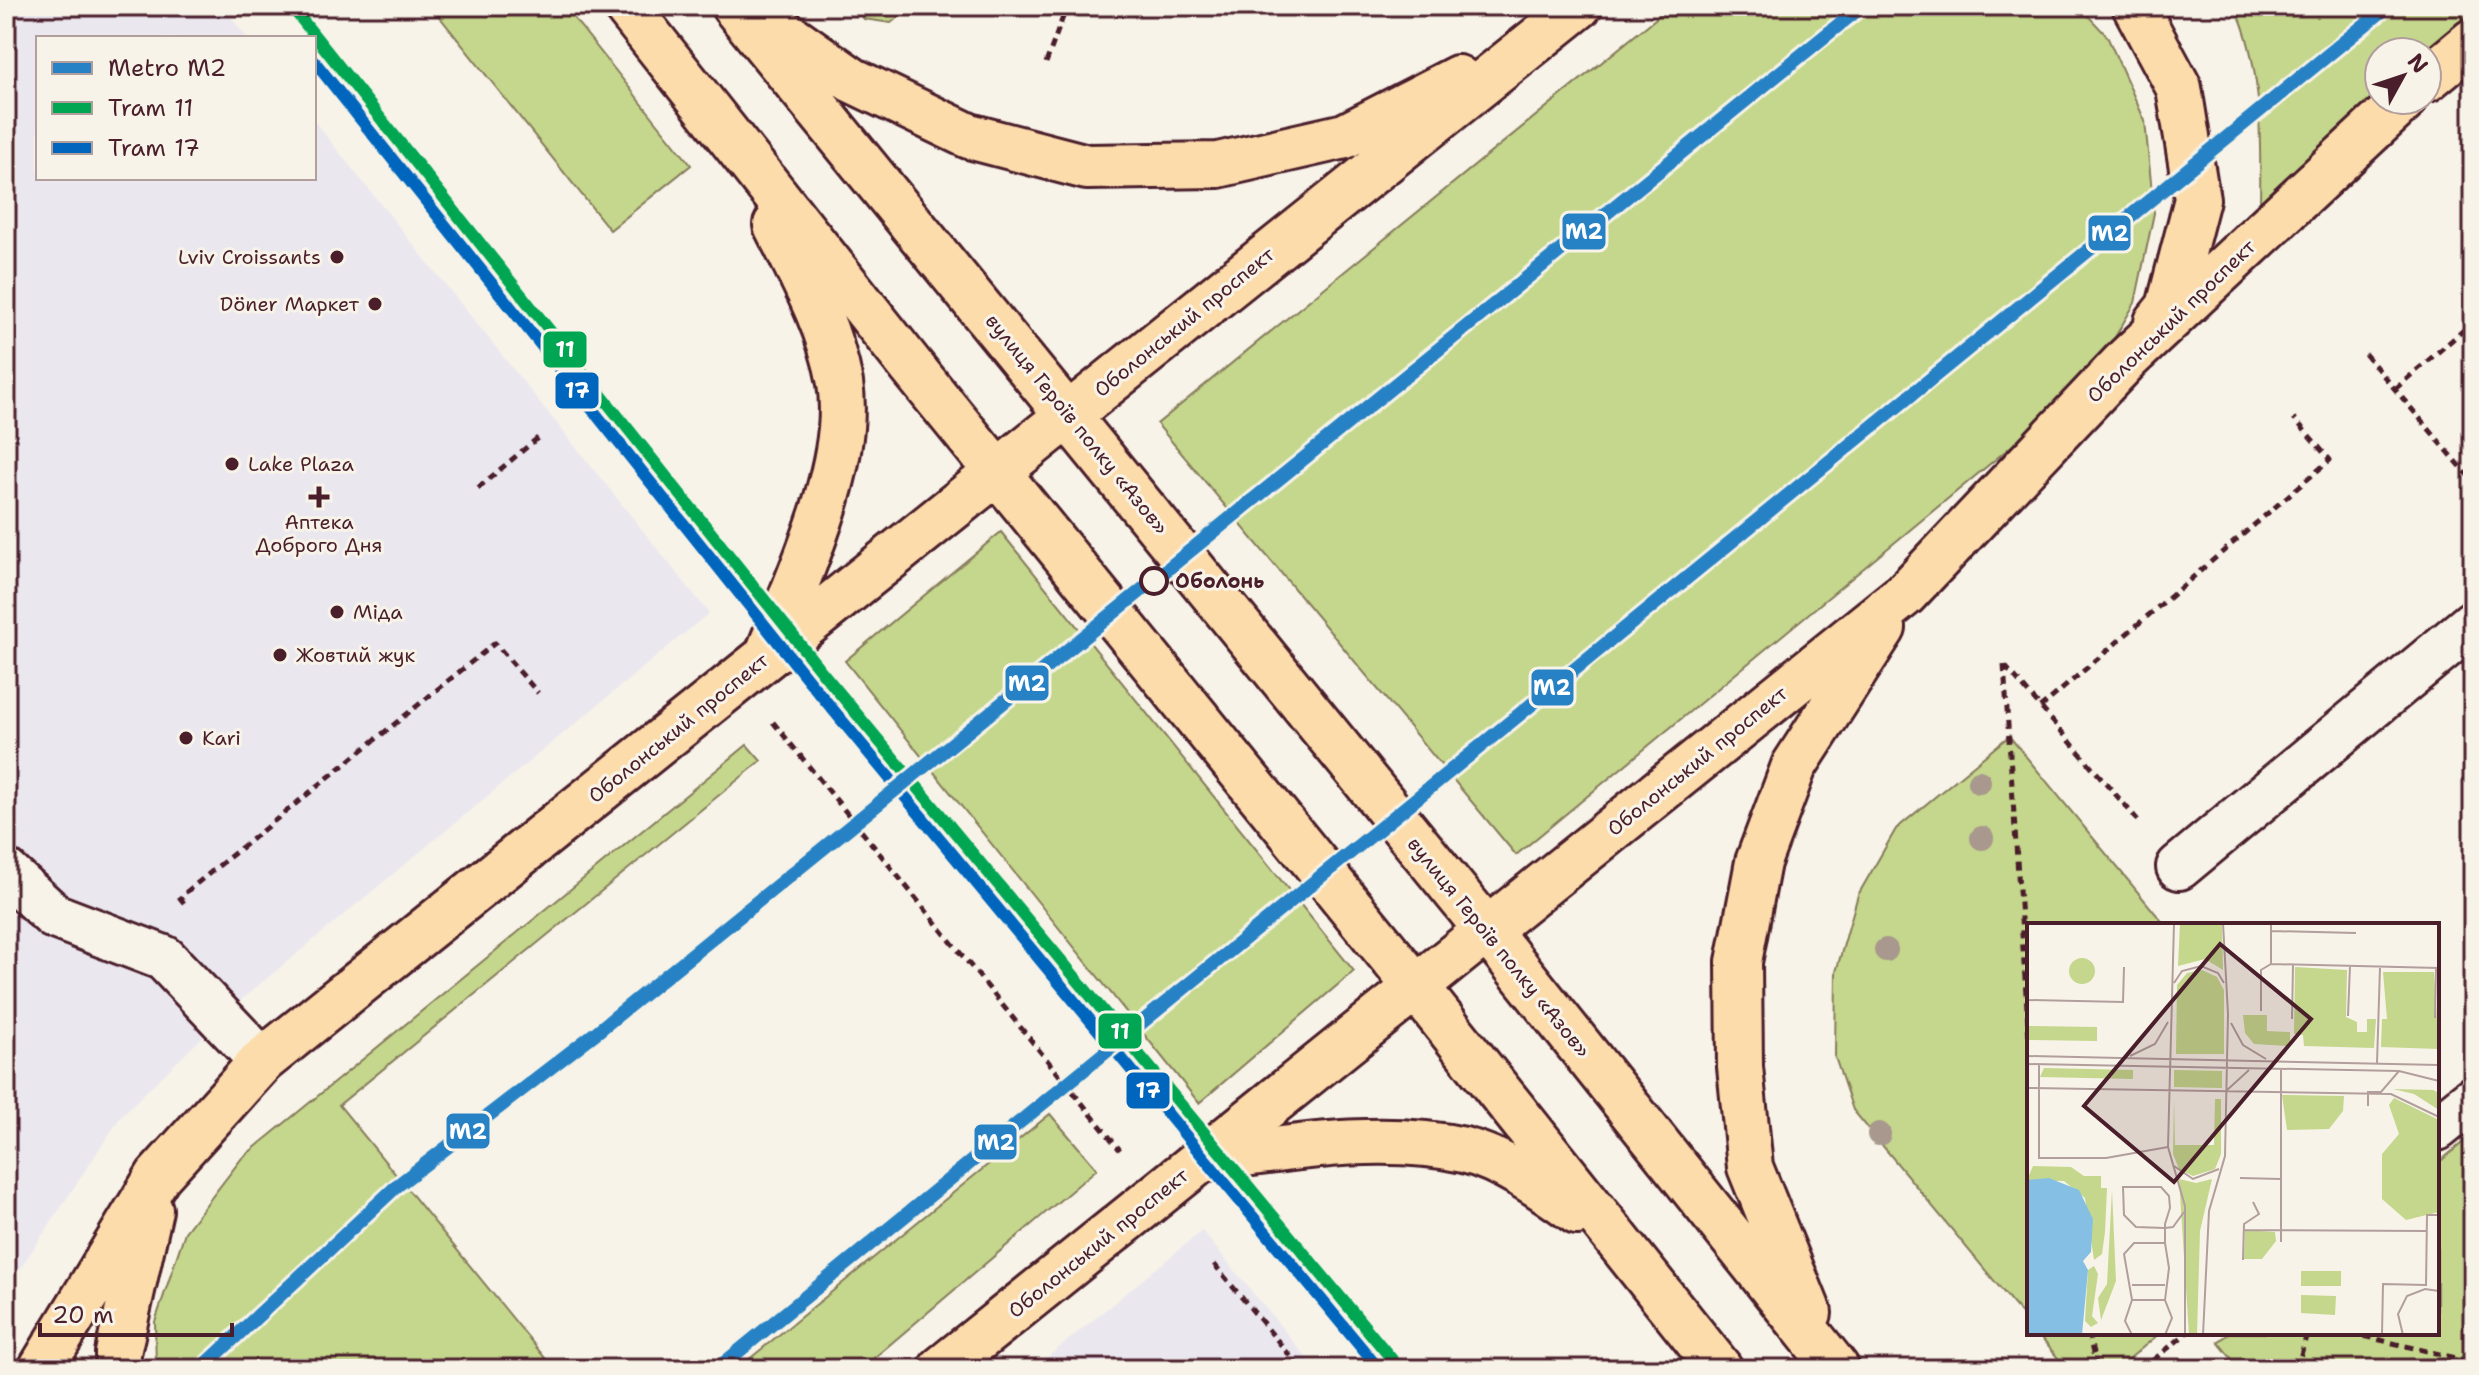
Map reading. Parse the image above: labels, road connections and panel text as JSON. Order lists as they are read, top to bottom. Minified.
{"streets":{"main road":["Оболонський проспект","вулиця Героїв полку «Азов»"]},"crossings":[["Оболонський проспект","вулиця Героїв полку «Азов»"]],"places":{"other":["Lviv Croissants","Döner Маркет","Lake Plaza","Оболонь","Міда","Жовтий жук","Kari"],"health":["Аптека Доброго Дня"]},"lines":["metro line M2","tram line 11","tram line 17"],"legend":["Metro M2","Tram 11","Tram 17"],"scale_bar":"20 m","north":"top right"}
